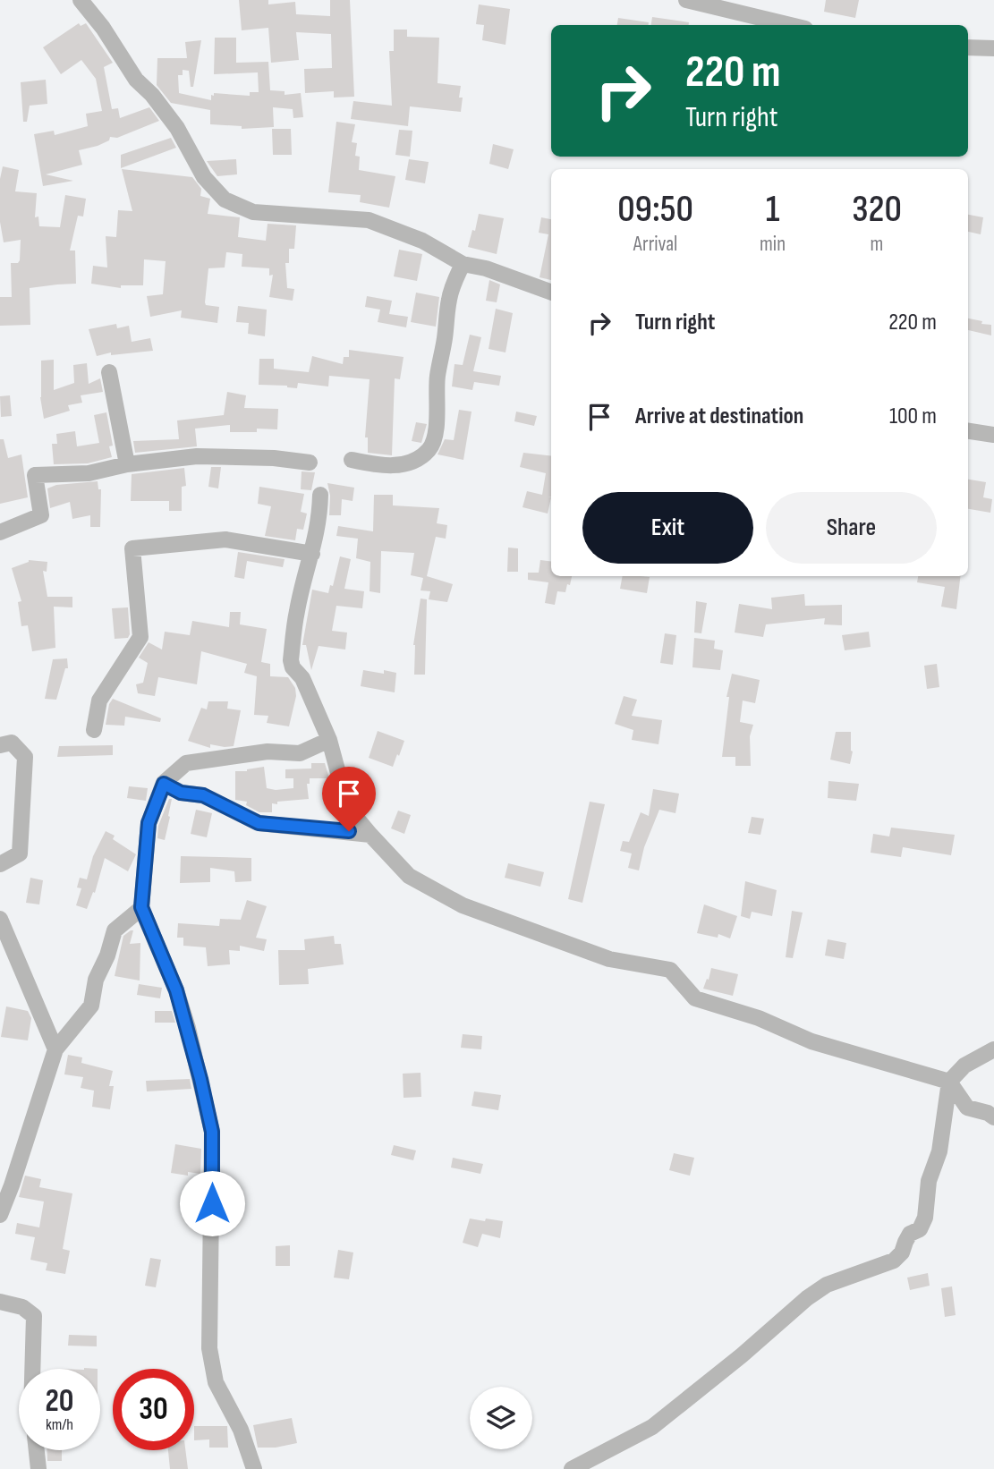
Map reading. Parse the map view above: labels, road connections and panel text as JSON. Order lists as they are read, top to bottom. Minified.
{"page":{"turn":["220 m","Turn right"],"eta":["09:50","Arrival","1","min","320","m"],"list":[{"name":"Turn right","value":"220 m"},{"name":"Arrive at destination","value":"100 m"}],"buttons":["Exit","Share"],"speed":"20 km/h","limit":"30"}}
